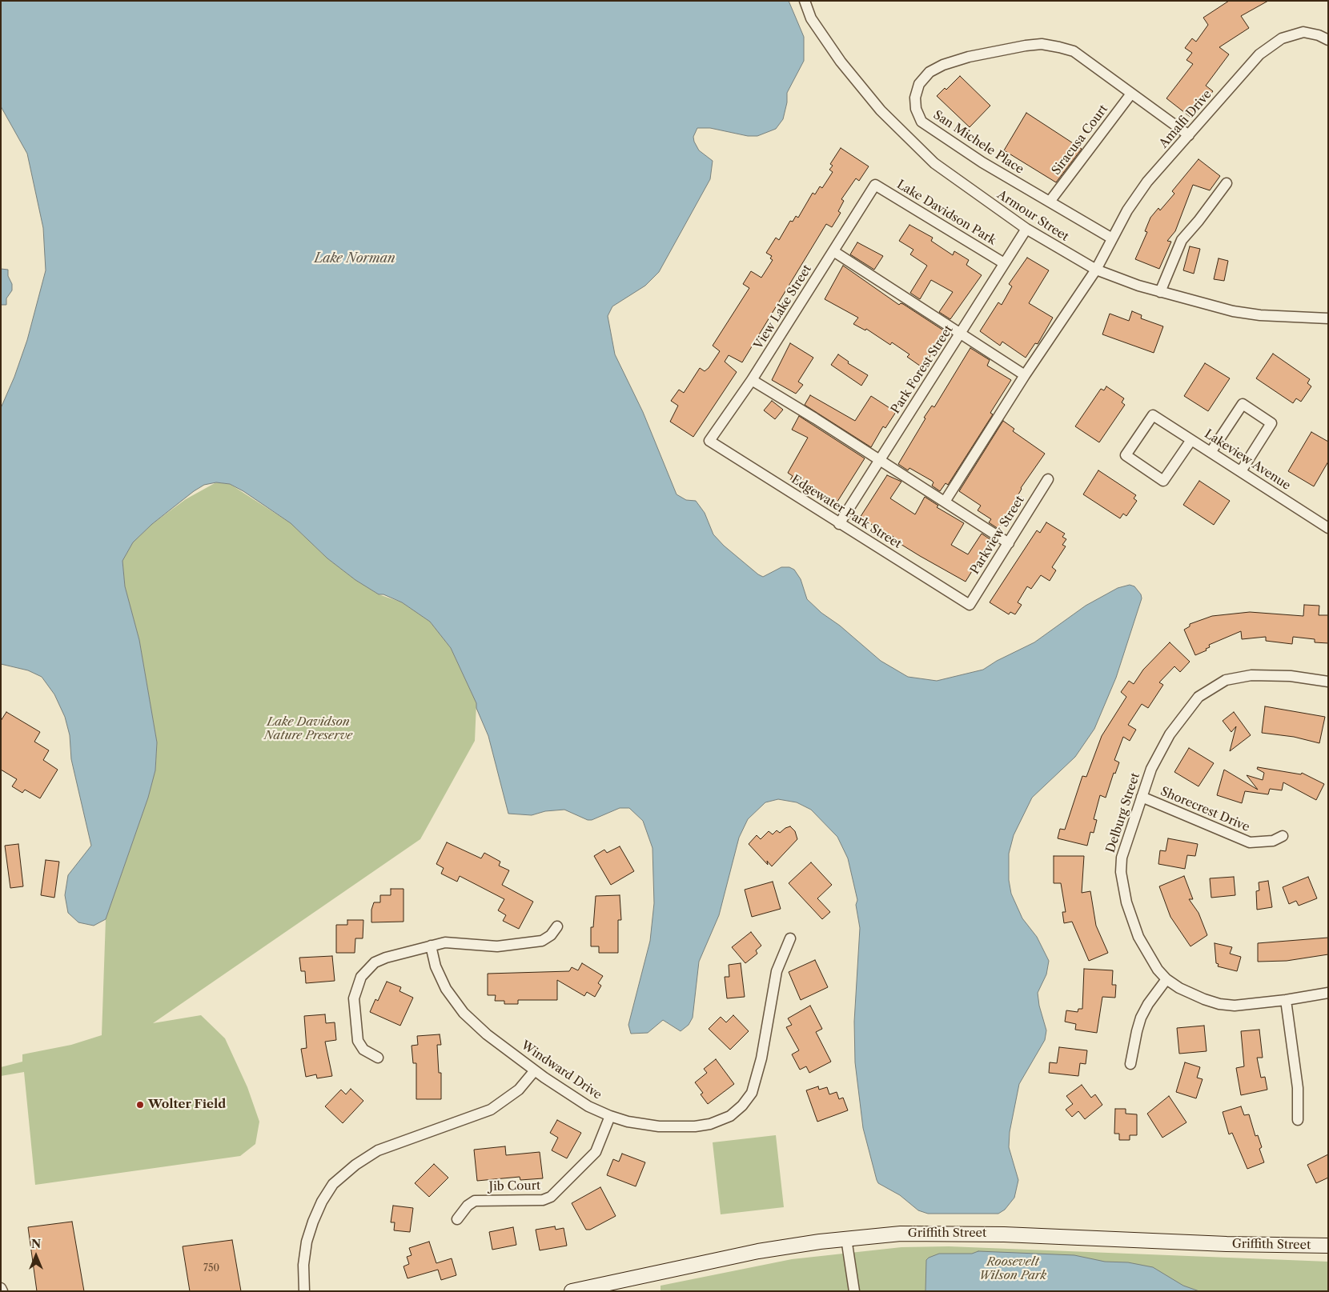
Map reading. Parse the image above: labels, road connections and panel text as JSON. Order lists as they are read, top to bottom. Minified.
{"streets":{"main road":["Griffith Street"],"street":["Amalfi Drive","Siracusa Court","San Michele Place","Lake Davidson Park","Armour Street","View Lake Street","Park Forest Street","Lakeview Avenue","Edgewater Park Street","Parkview Street","Shorecrest Drive","Delburg Street","Windward Drive","Jib Court"]},"crossings":[["Amalfi Drive","San Michele Place"],["Amalfi Drive","Armour Street"],["Siracusa Court","San Michele Place"],["Lake Davidson Park","View Lake Street"],["Lake Davidson Park","Park Forest Street"],["Armour Street","Park Forest Street"],["View Lake Street","Edgewater Park Street"],["Park Forest Street","Edgewater Park Street"],["Edgewater Park Street","Parkview Street"],["Shorecrest Drive","Delburg Street"],["Windward Drive","Jib Court"]],"water":["Lake Norman"],"parks":["Lake Davidson Nature Preserve","Roosevelt Wilson Park"],"places":["Wolter Field"],"house_numbers":["750"],"north":"top"}
